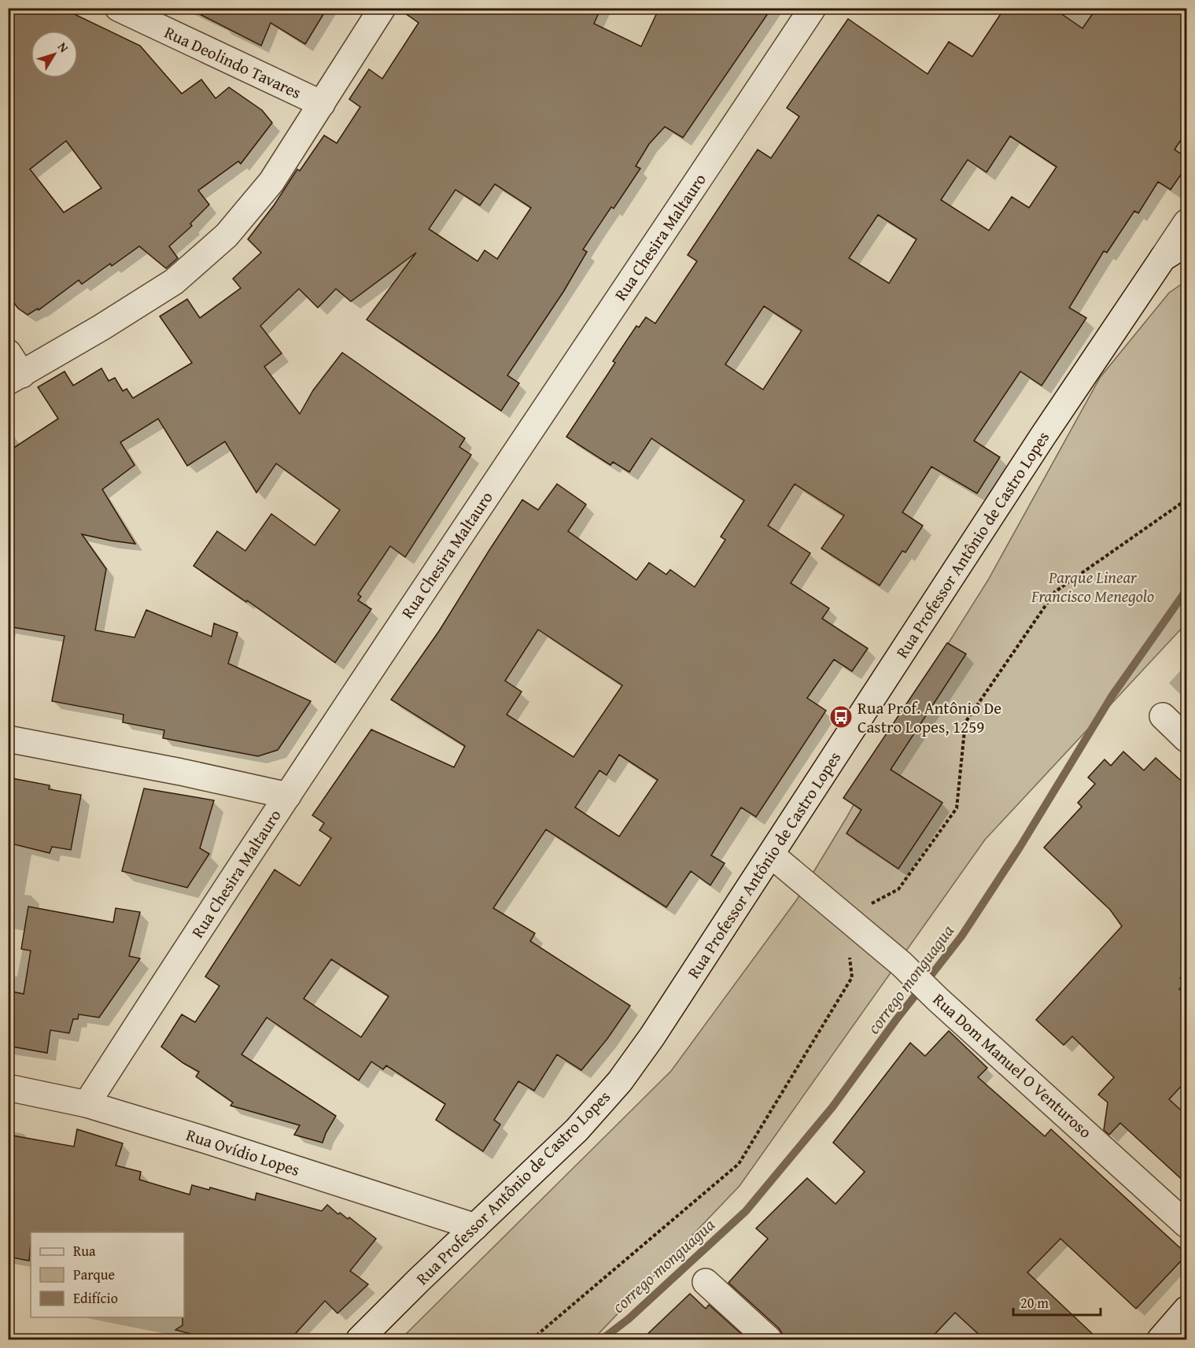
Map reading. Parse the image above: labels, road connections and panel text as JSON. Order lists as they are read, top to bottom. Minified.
{"streets":{"street":["Rua Deolindo Tavares","Rua Chesira Maltauro","Rua Professor Antônio de Castro Lopes","Rua Dom Manuel O Venturoso","Rua Ovídio Lopes"]},"crossings":[["Rua Chesira Maltauro","Rua Ovídio Lopes"],["Rua Professor Antônio de Castro Lopes","Rua Dom Manuel O Venturoso"],["Rua Professor Antônio de Castro Lopes","Rua Ovídio Lopes"]],"water":["corrego monguagua"],"parks":["Parque Linear Francisco Menegolo"],"places":{"bus stop":["Rua Prof. Antônio De Castro Lopes, 1259"]},"legend":["Rua","Parque","Edifício"],"scale_bar":"20 m","north":"top right"}
